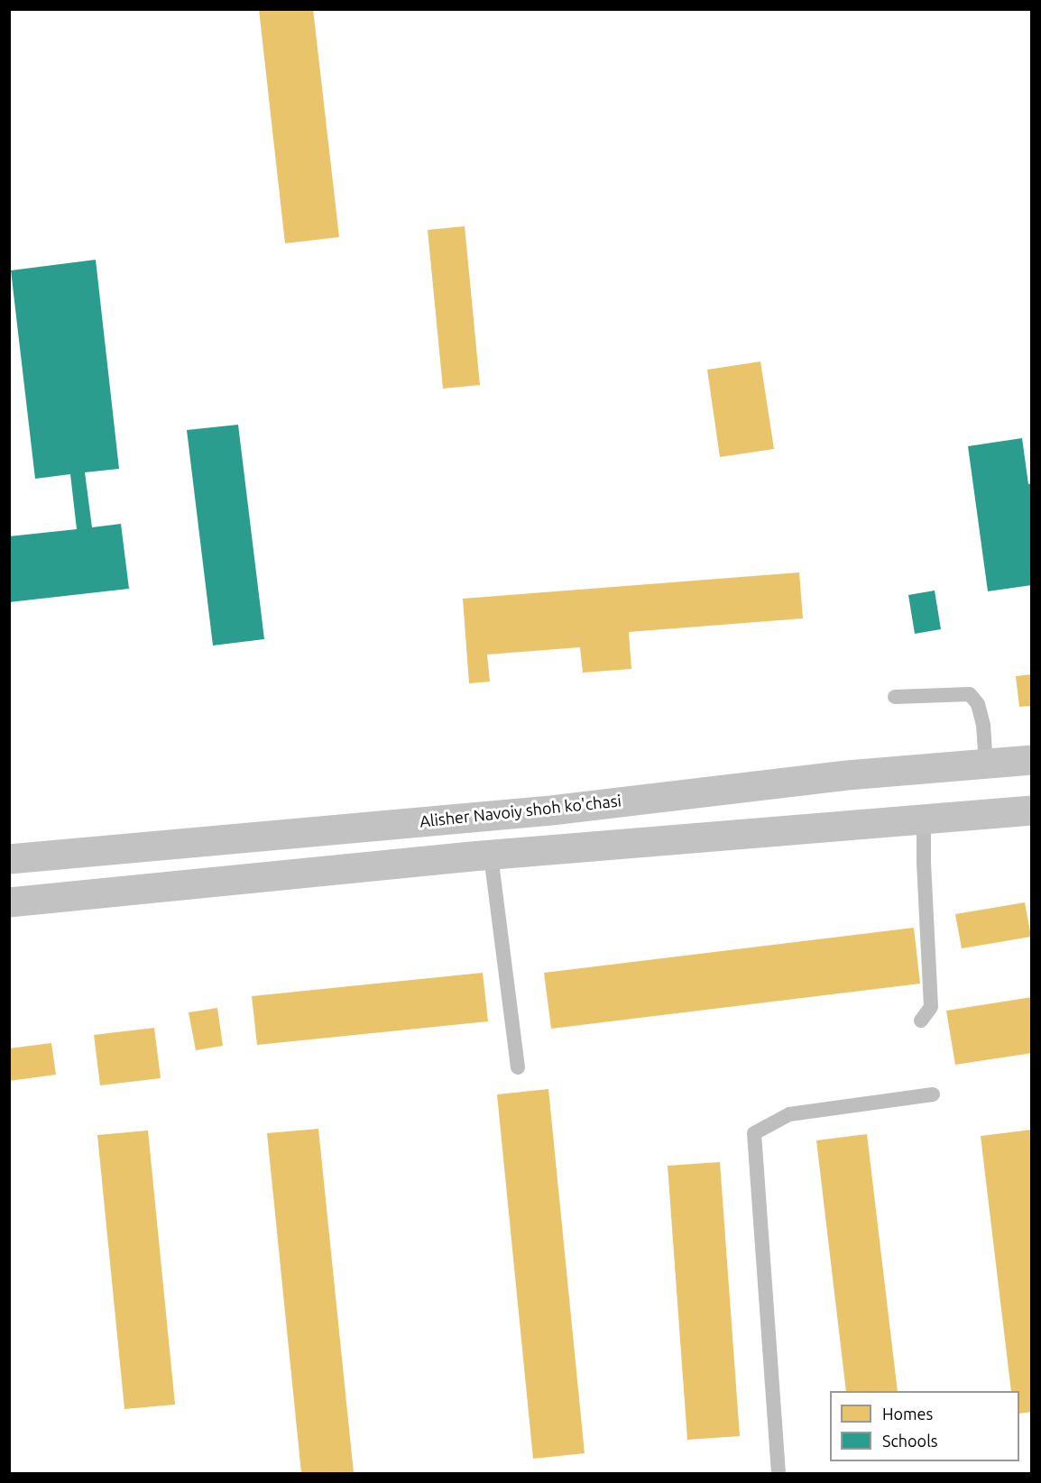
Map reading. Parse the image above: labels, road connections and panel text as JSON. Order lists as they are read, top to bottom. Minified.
{"streets":{"main road":["Alisher Navoiy shoh ko'chasi"]},"legend":["Homes","Schools"]}
